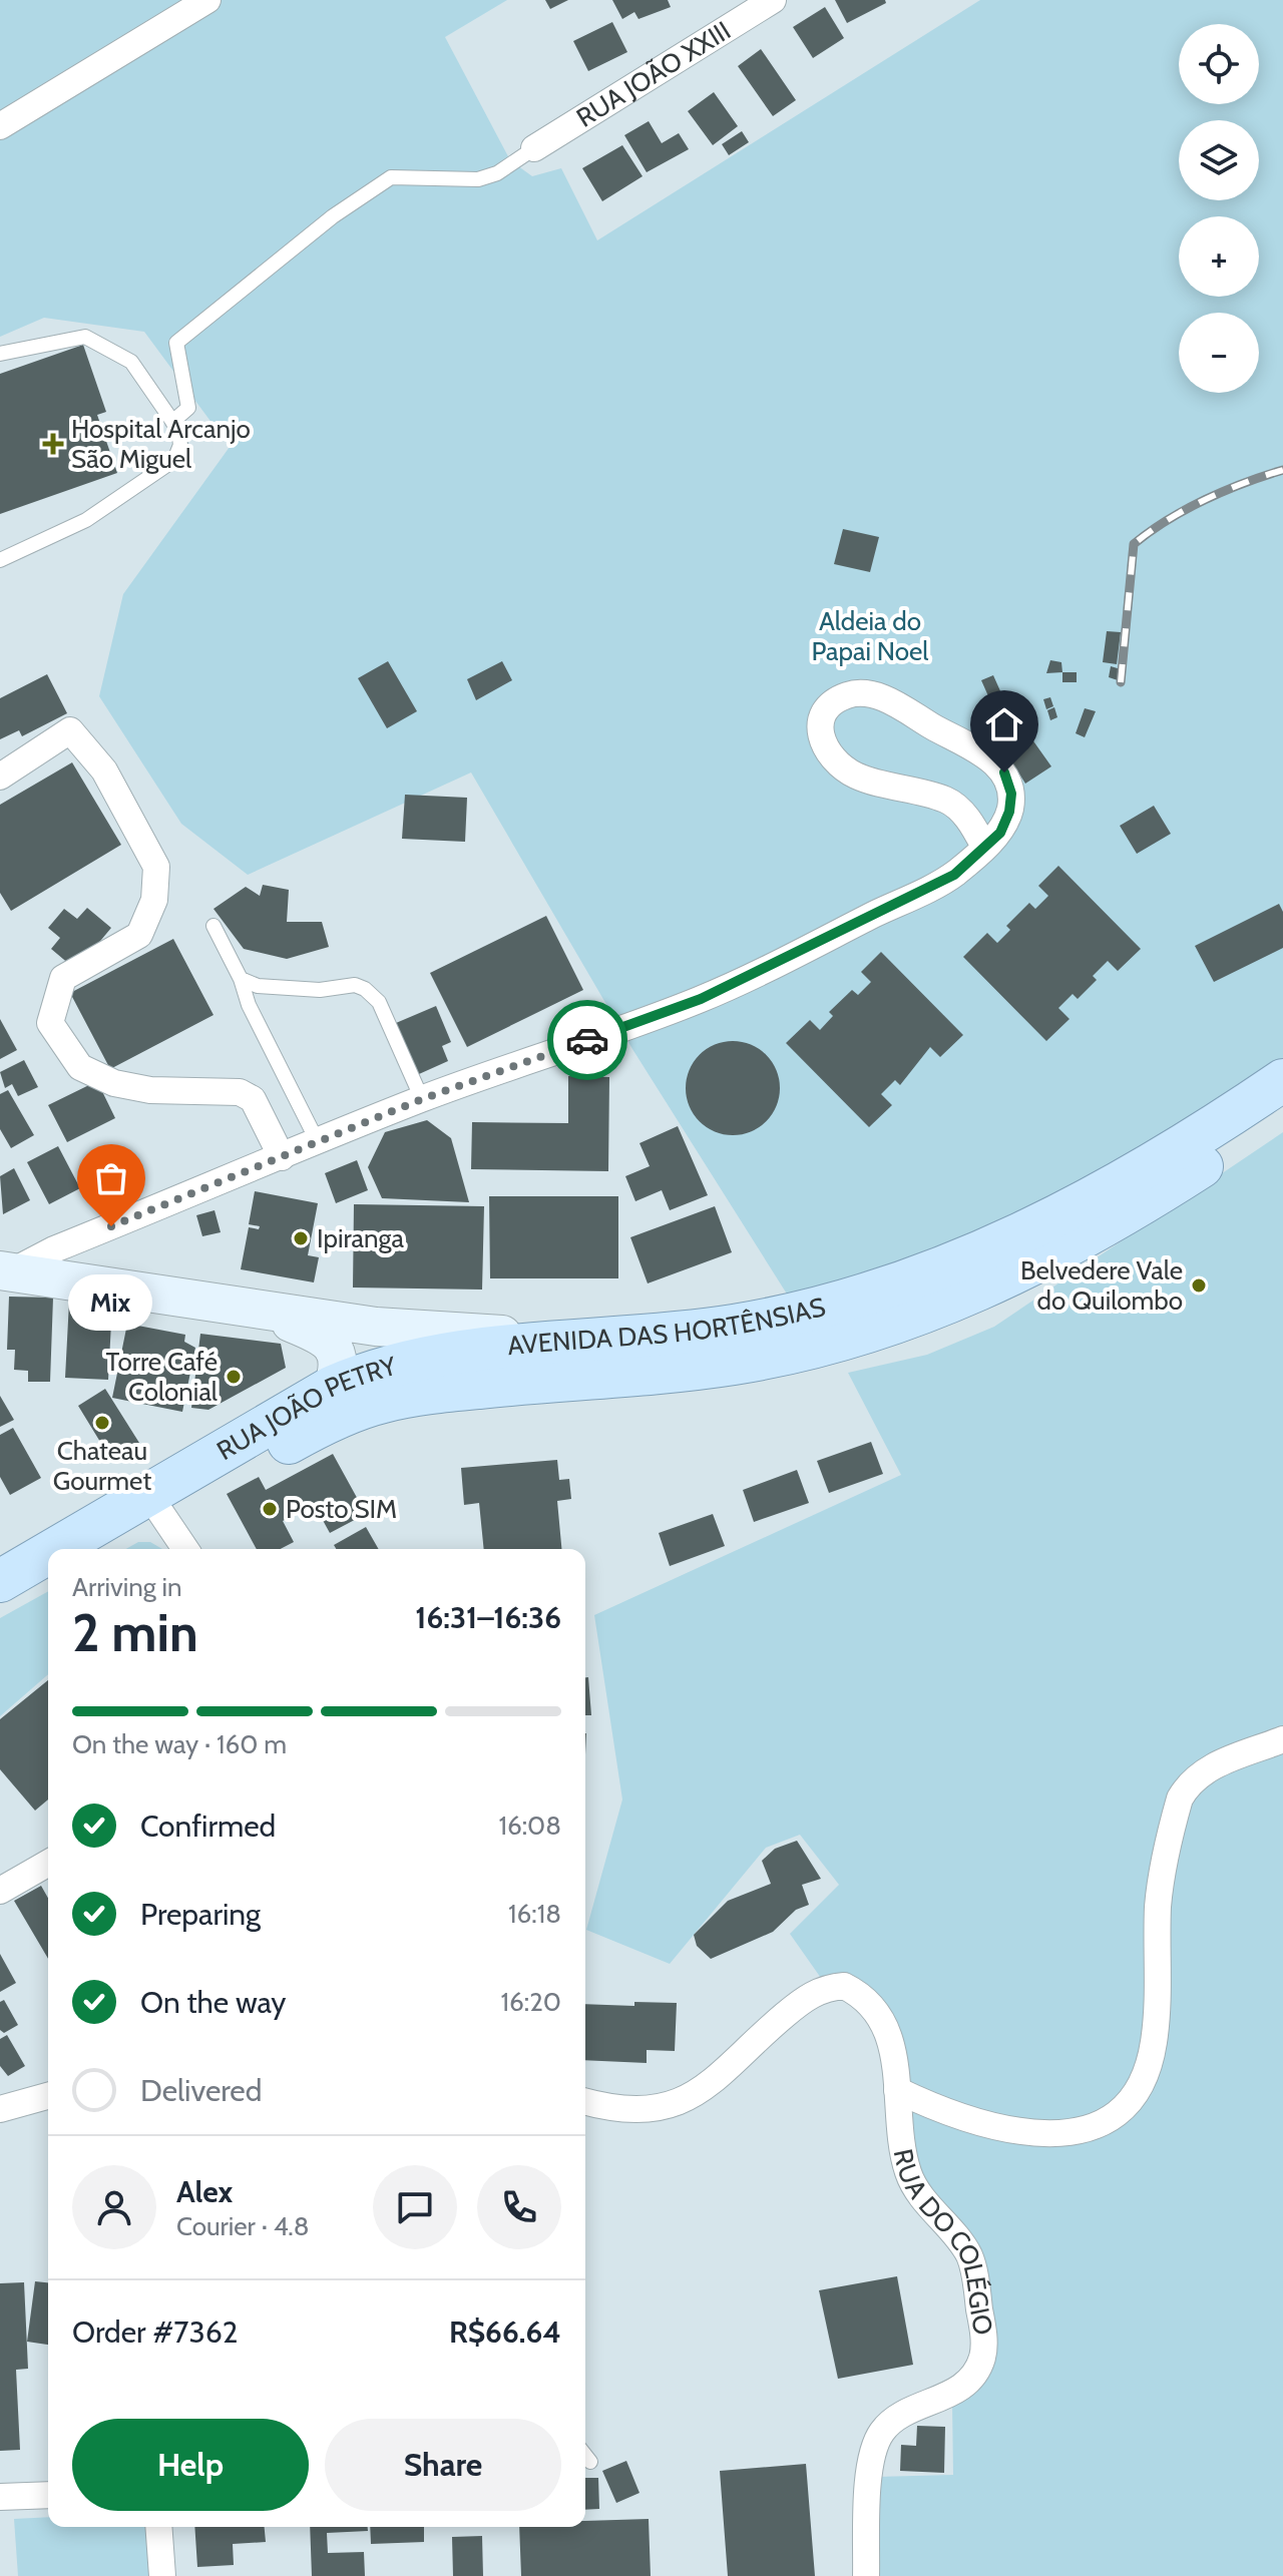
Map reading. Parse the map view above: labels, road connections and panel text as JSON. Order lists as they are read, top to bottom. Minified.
{"streets":{"main road":["AVENIDA DAS HORTÊNSIAS","RUA JOÃO PETRY"],"street":["RUA JOÃO XXIII","RUA DO COLÉGIO"]},"crossings":[["AVENIDA DAS HORTÊNSIAS","RUA JOÃO PETRY"]],"parks":["Aldeia do Papai Noel"],"places":{"health":["Hospital Arcanjo São Miguel"],"other":["Mix","Ipiranga","Belvedere Vale do Quilombo","Torre Café Colonial","Chateau Gourmet","Posto SIM"]},"page":{"map_buttons":["+","−"],"bubble":"Mix","heading":["2 min","Arriving in","16:31–16:36"],"panel":["Alex","Courier · 4.8","Order #7362","R$66.64"],"bar":"On the way · 160 m","list":[["Confirmed","16:08"],["Preparing","16:18"],["On the way","16:20"],"Delivered"],"buttons":["Help","Share"]}}
